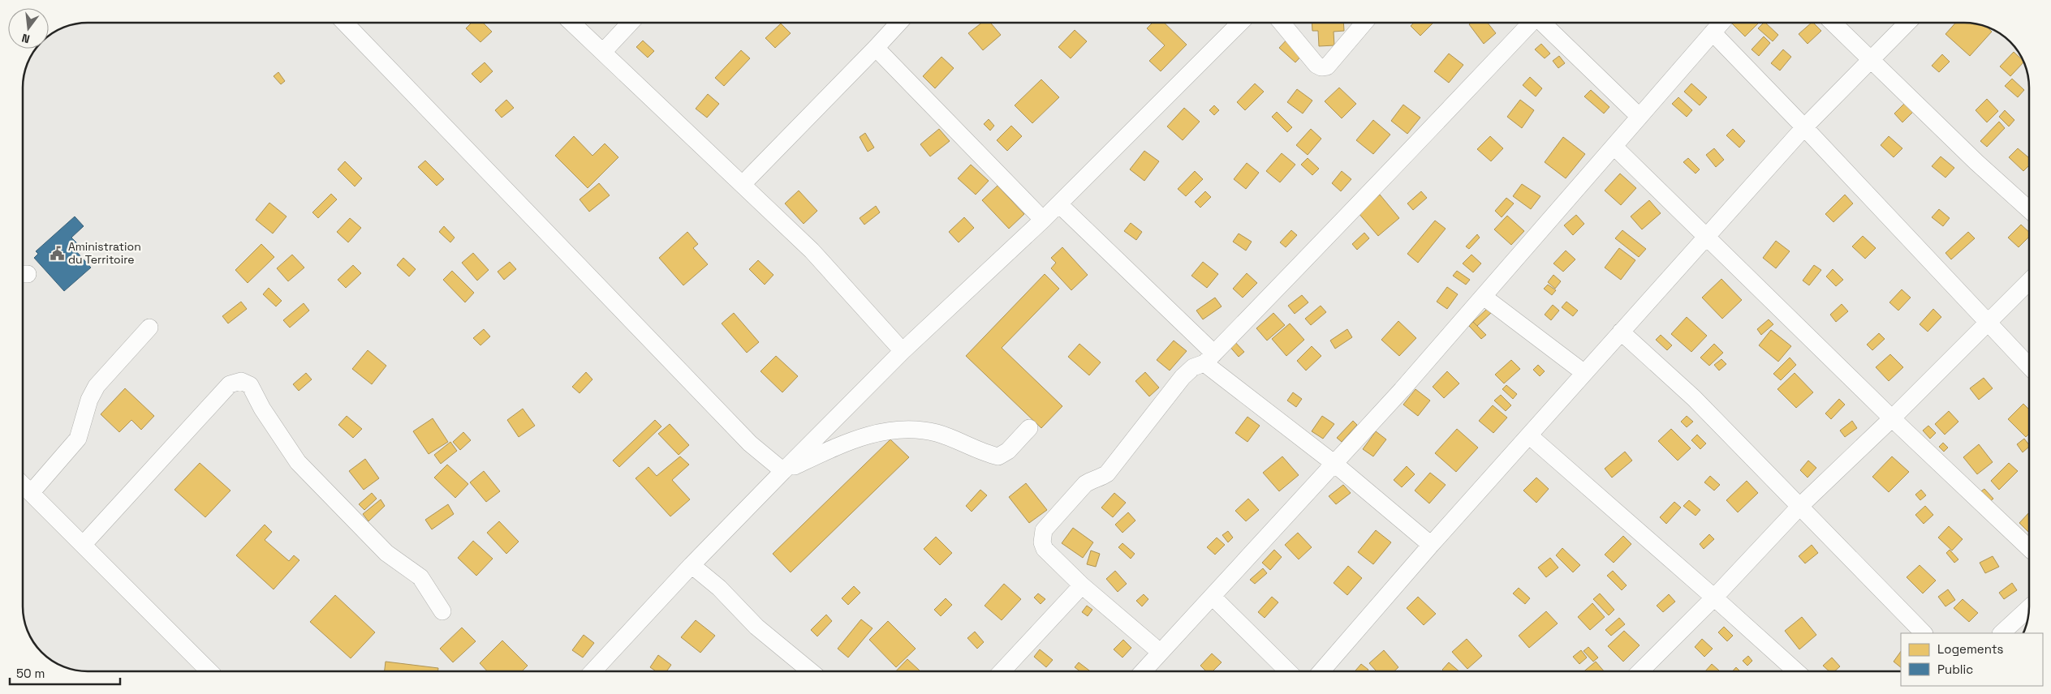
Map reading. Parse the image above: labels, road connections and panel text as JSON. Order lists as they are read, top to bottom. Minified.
{"places":{"public building":["Aministration du Territoire"]},"legend":["Logements","Public"],"scale_bar":"50 m","north":"bottom"}
